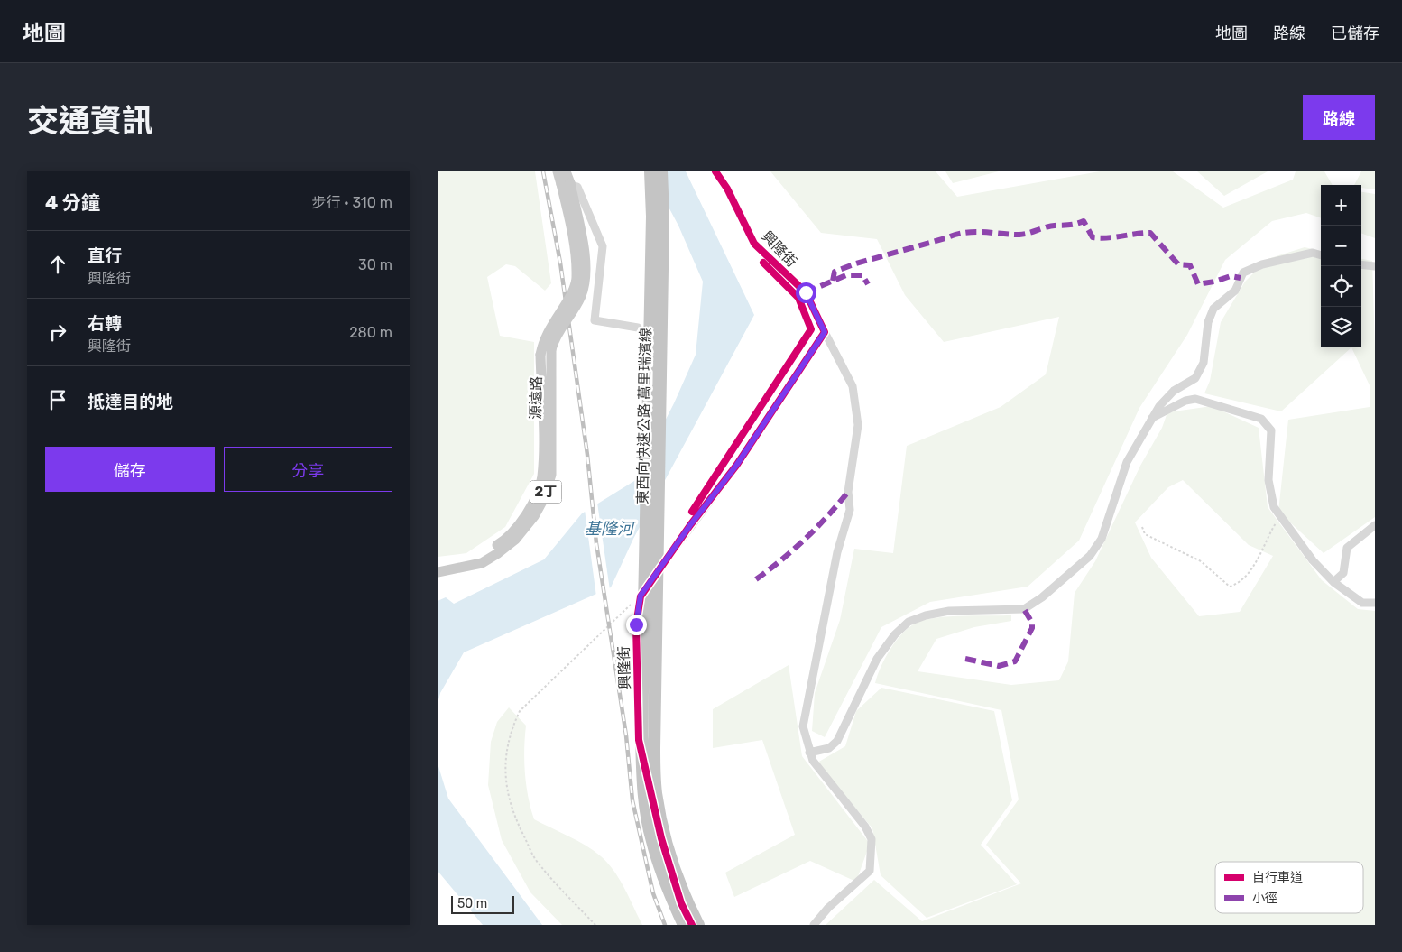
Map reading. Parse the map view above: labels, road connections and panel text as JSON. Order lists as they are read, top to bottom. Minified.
{"streets":{"highway":["東西向快速公路 萬里瑞濱線"],"main road":["源遠路","2丁"],"street":["興隆街"]},"water":["基隆河"],"legend":["自行車道","小徑"],"scale_bar":"50 m","page":{"header":"地圖","nav":["地圖","路線","已儲存"],"title":"交通資訊","buttons":["路線",["儲存","分享"]],"heading":["4 分鐘","步行 · 310 m"],"map_buttons":["+","−"],"list":[["直行","興隆街","30 m"],["右轉","興隆街","280 m"],"抵達目的地"],"scale":"50 m"}}
